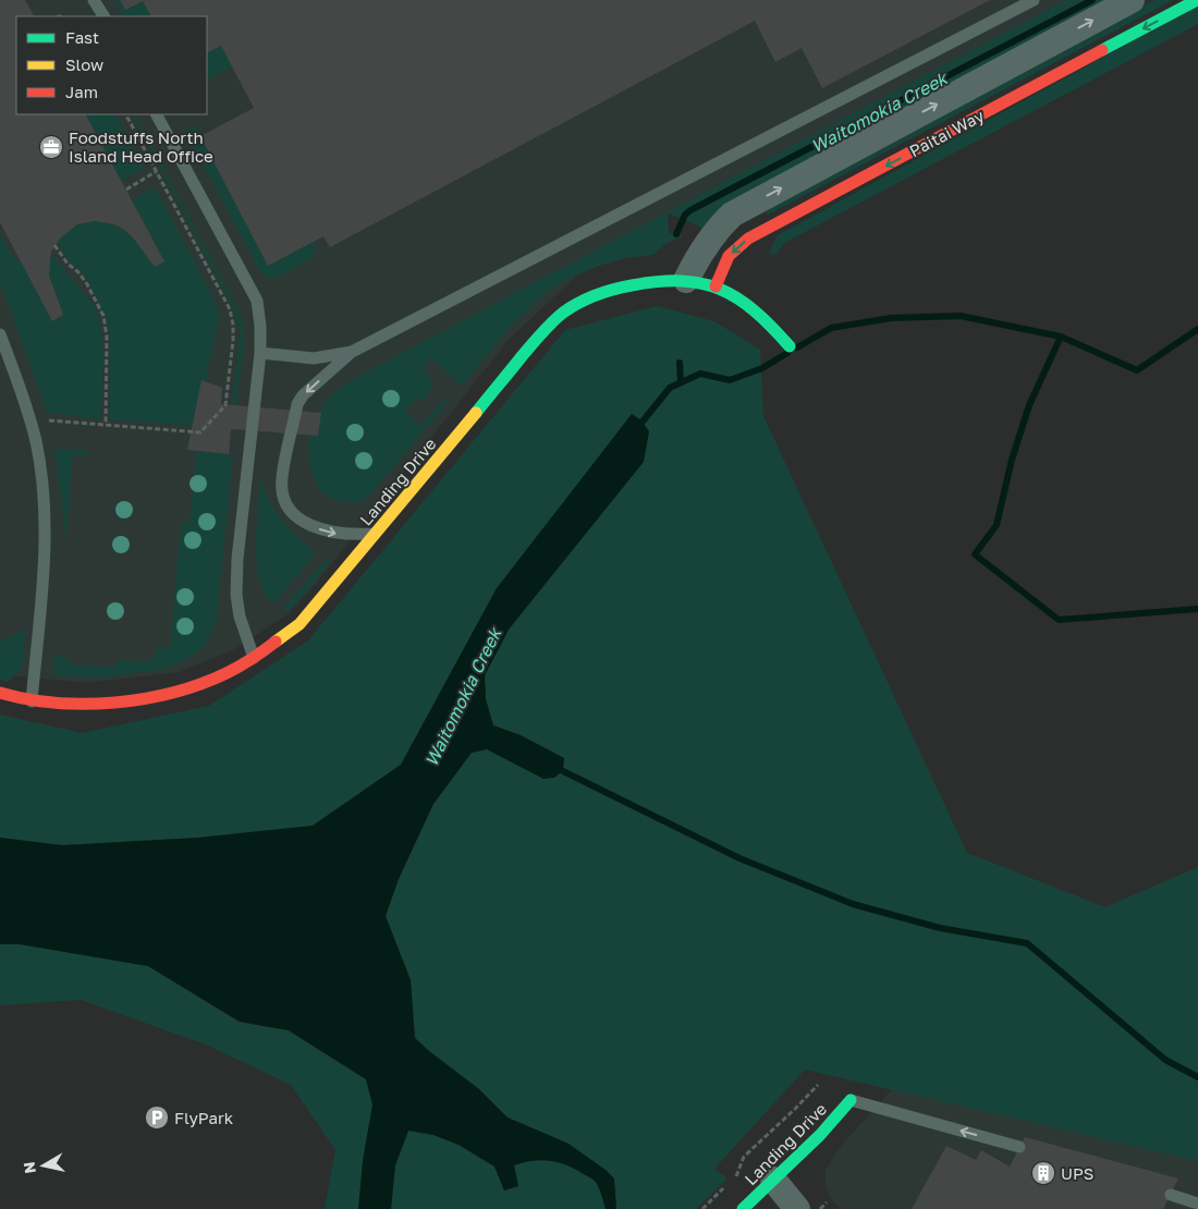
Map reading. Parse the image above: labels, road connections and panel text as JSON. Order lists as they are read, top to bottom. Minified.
{"streets":{"street":["Paitai Way","Landing Drive"]},"crossings":[["Paitai Way","Landing Drive"]],"water":["Waitomokia Creek"],"places":{"office":["Foodstuffs North Island Head Office"],"parking":["FlyPark"],"building":["UPS"]},"legend":["Fast","Slow","Jam"],"north":"left"}
